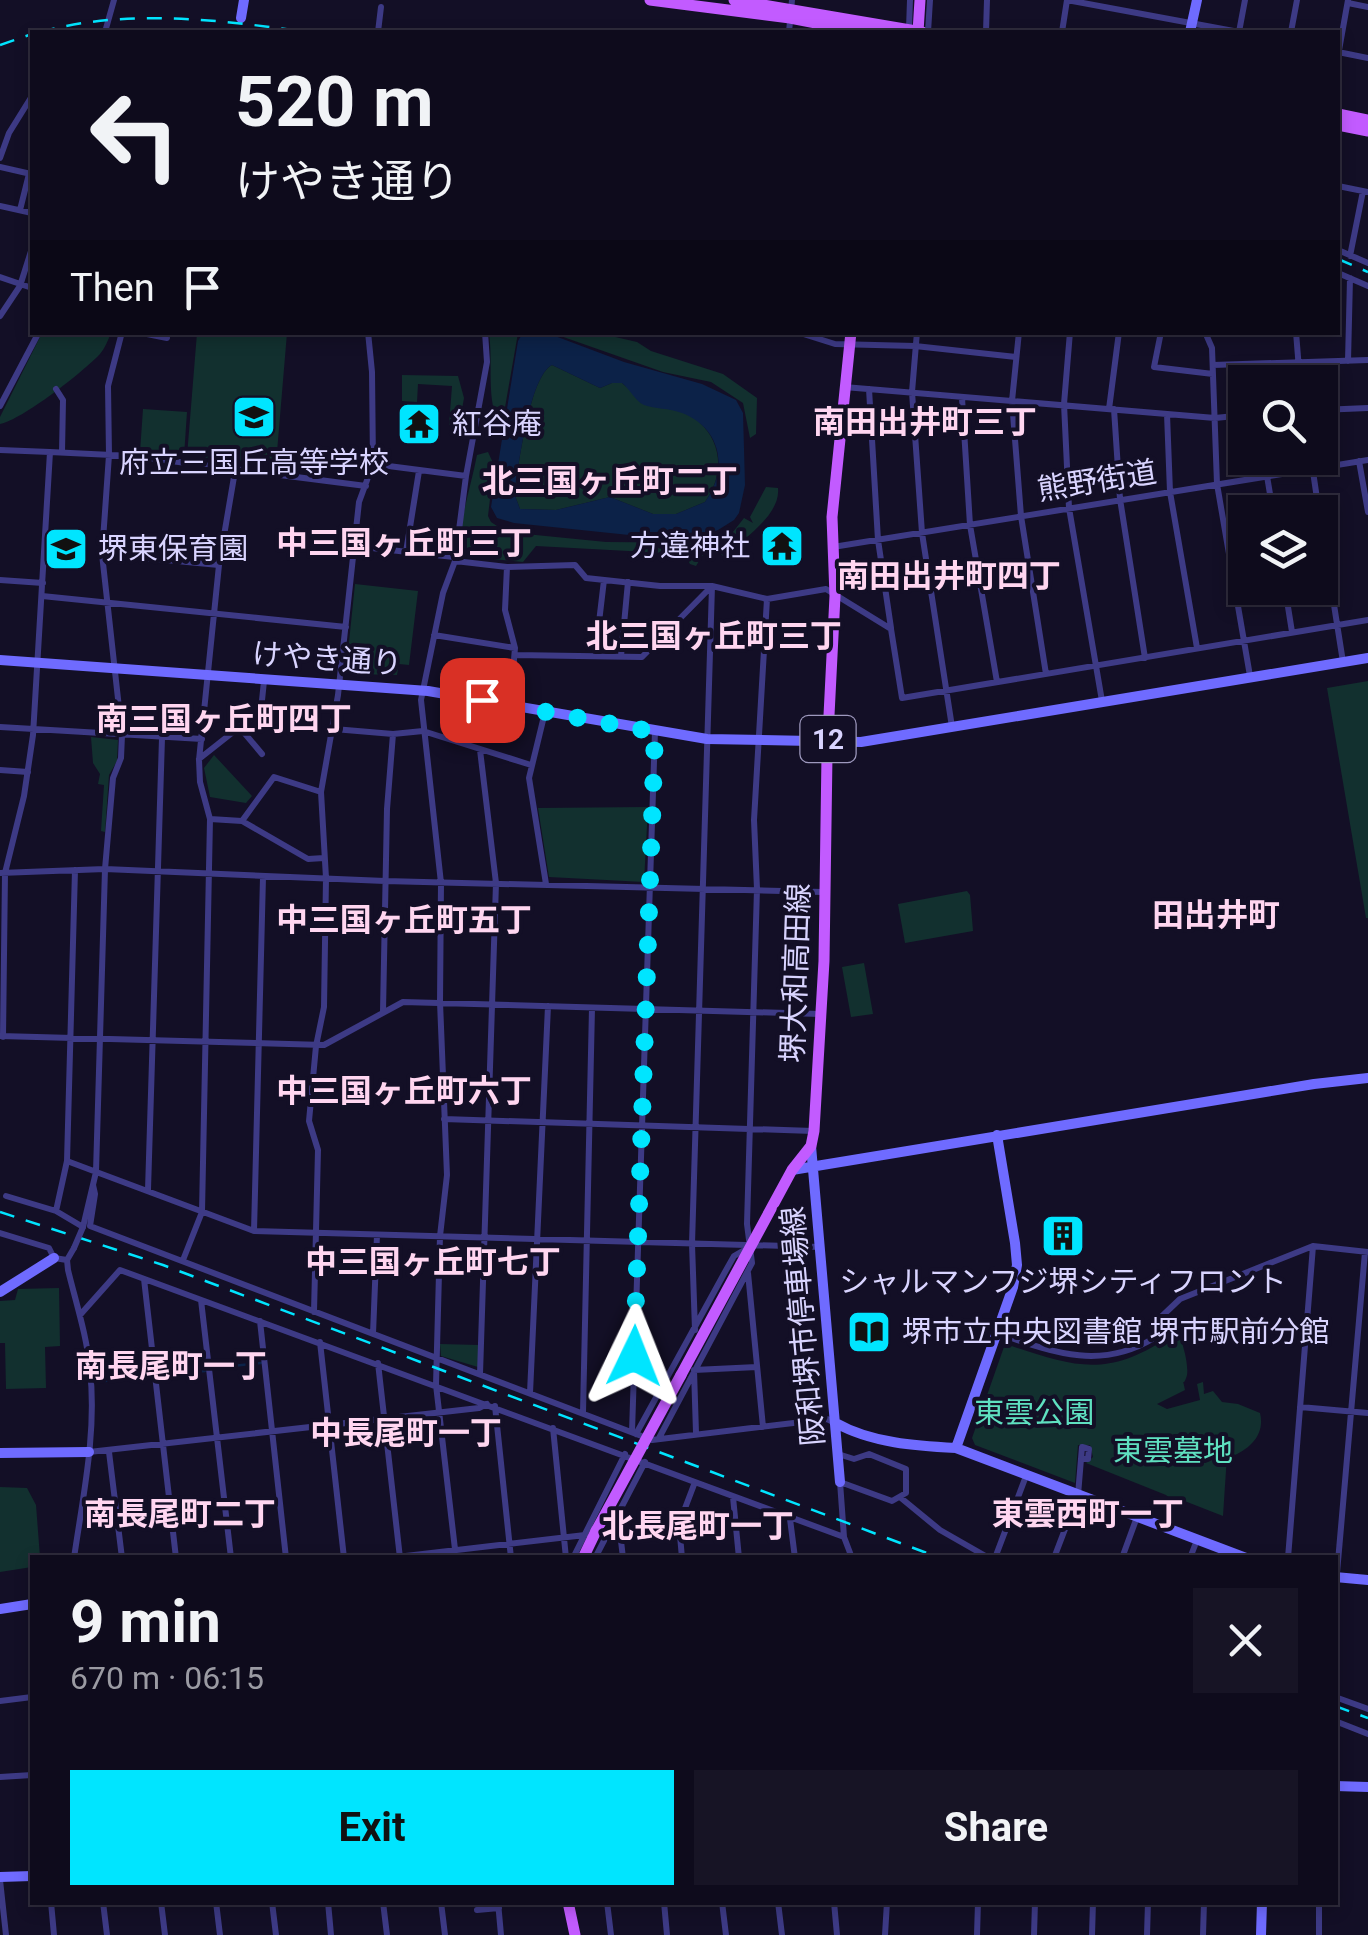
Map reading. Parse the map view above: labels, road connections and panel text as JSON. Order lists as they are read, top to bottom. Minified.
{"streets":{"main road":["12","堺大和高田線"],"street":["熊野街道","けやき通り","阪和堺市停車場線"]},"crossings":[["熊野街道","堺大和高田線"],["けやき通り","堺大和高田線"],["堺大和高田線","阪和堺市停車場線"]],"districts":["南田出井町三丁","北三国ヶ丘町二丁","中三国ヶ丘町三丁","南田出井町四丁","北三国ヶ丘町三丁","南三国ヶ丘町四丁","田出井町","中三国ヶ丘町五丁","中三国ヶ丘町六丁","中三国ヶ丘町七丁","南長尾町一丁","中長尾町一丁","南長尾町二丁","東雲西町一丁","北長尾町一丁"],"parks":["東雲公園","東雲墓地"],"places":{"school or university":["府立三国丘高等学校","堺東保育園"],"temple":["紅谷庵","方違神社"],"building":["シャルマンフジ堺シティフロント"],"library":["堺市立中央図書館 堺市駅前分館"]},"page":{"turn":["520 m","けやき通り"],"then":"Then","heading":["9 min","670 m · 06:15"],"buttons":["Exit","Share"]}}
